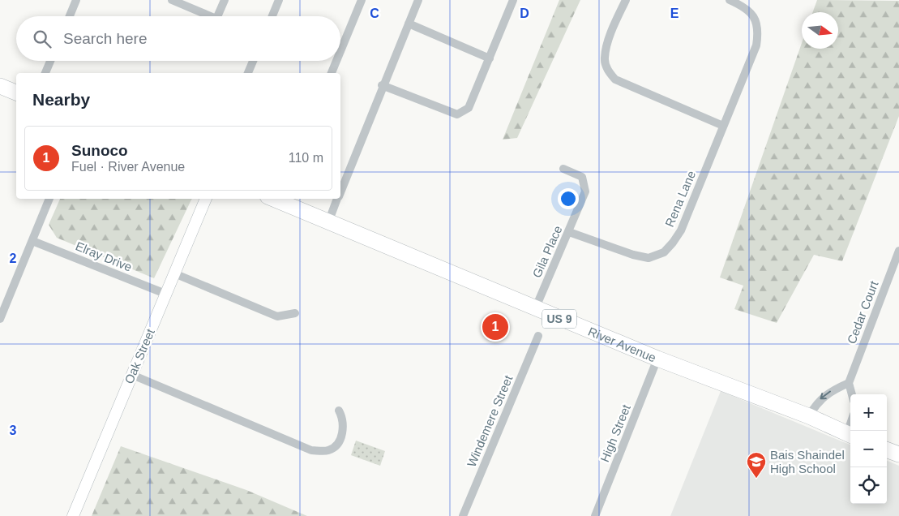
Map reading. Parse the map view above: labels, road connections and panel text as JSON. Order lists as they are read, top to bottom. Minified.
{"streets":{"highway":["US 9","River Avenue"],"street":["Rena Lane","Gila Place","Elray Drive","Cedar Court","Oak Street","Windemere Street","High Street"]},"crossings":[["Rena Lane","Gila Place"],["Gila Place","River Avenue"],["Elray Drive","Oak Street"],["River Avenue","High Street"]],"places":{"school or university":["Bais Shaindel High School"]},"north":"right","page":{"search":"Search here","heading":"Nearby","list":[{"mark":"1","name":"Sunoco","note":"Fuel · River Avenue","value":"110 m"}],"pins":"1","map_buttons":["+","−"]},"grid":{"columns":["C","D","E"],"rows":["2","3"]}}
